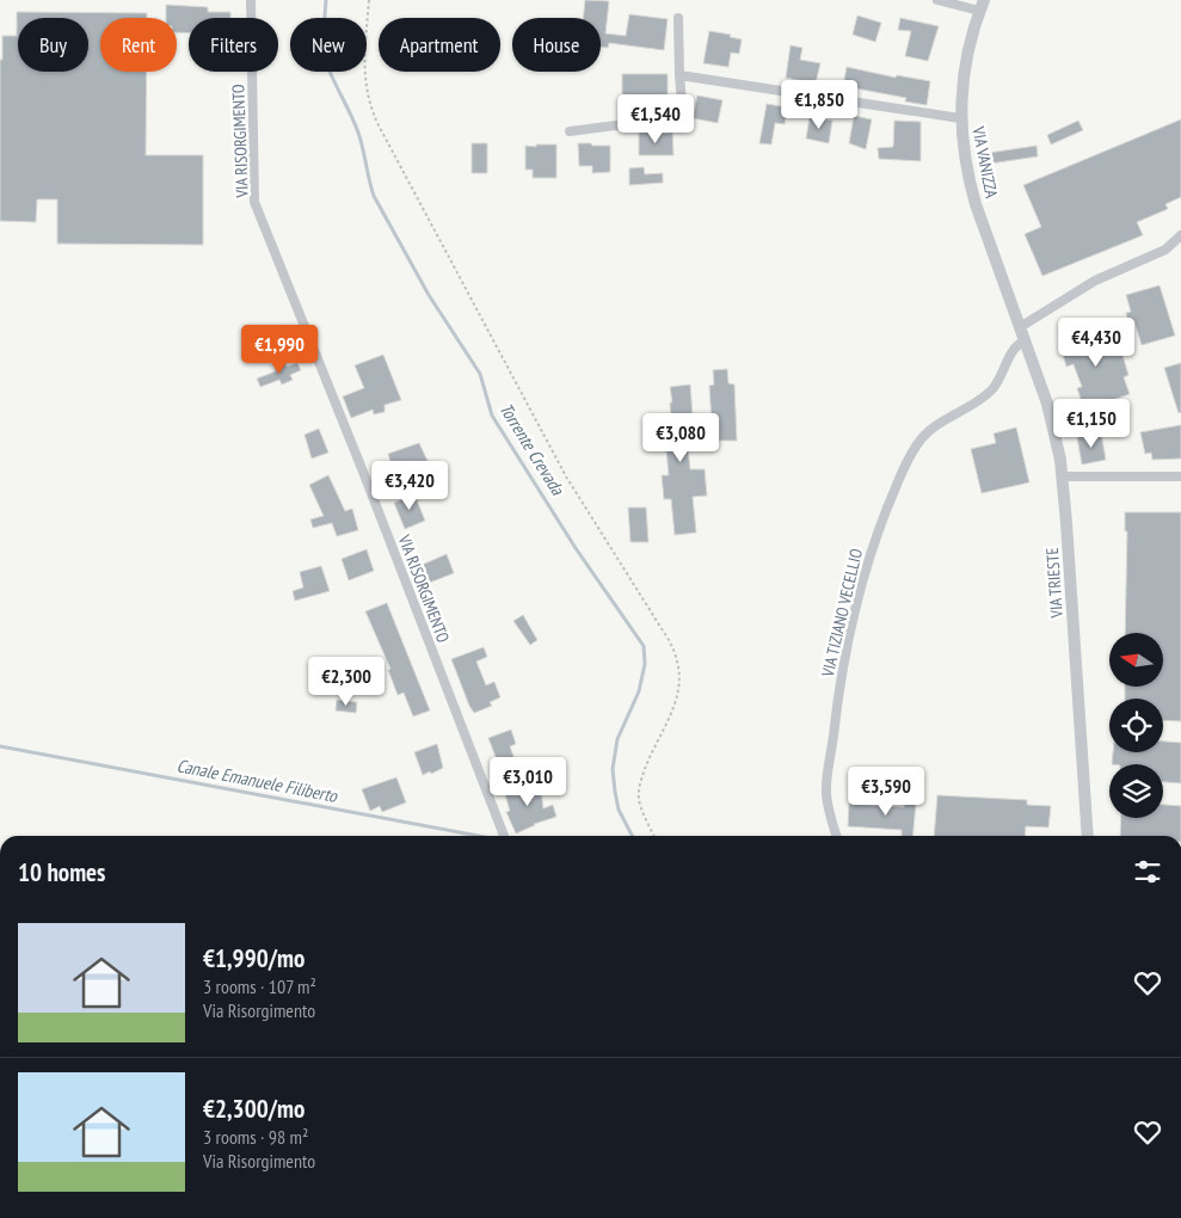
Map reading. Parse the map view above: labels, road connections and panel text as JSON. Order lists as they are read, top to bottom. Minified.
{"streets":{"street":["VIA RISORGIMENTO","VIA VANIZZA","VIA TRIESTE","VIA TIZIANO VECELLIO"]},"crossings":[["VIA VANIZZA","VIA TRIESTE"],["VIA TRIESTE","VIA TIZIANO VECELLIO"]],"water":["Torrente Crevada","Canale Emanuele Filiberto"],"north":"left","page":{"chip":["Buy","Rent","Filters","New","Apartment","House"],"price":["€1,850","€1,540","€4,430","€1,990","€1,150","€3,080","€3,420","€2,300","€3,010","€3,590"],"heading":"10 homes","list":[{"name":"€1,990/mo","note":"3 rooms · 107 m² · Via Risorgimento"},{"name":"€2,300/mo","note":"3 rooms · 98 m² · Via Risorgimento"}]}}
